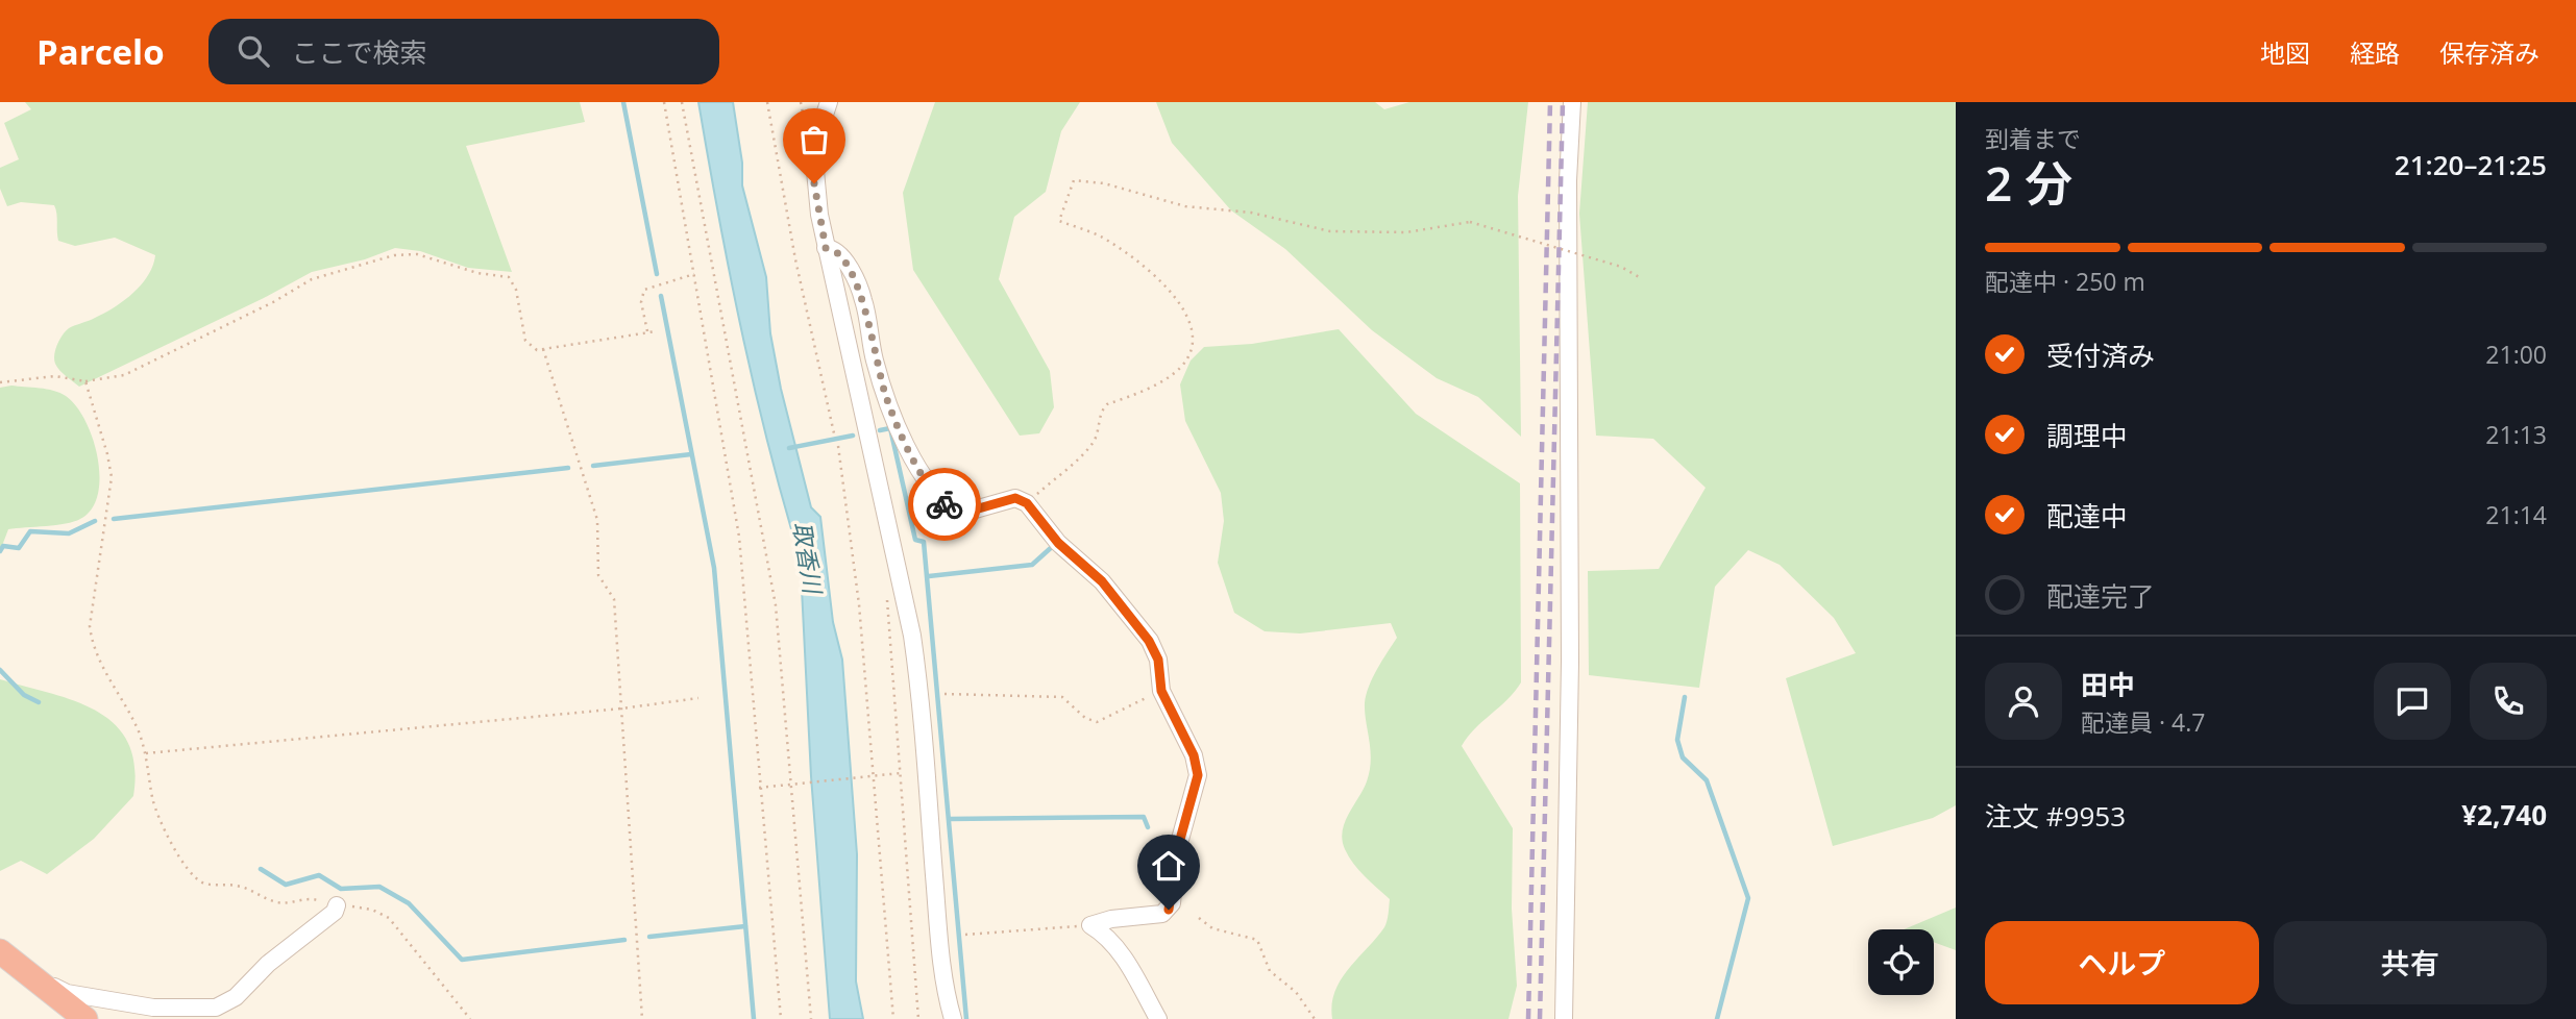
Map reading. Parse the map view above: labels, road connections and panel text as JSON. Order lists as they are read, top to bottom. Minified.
{"water":["取香川"],"page":{"header":"Parcelo","search":"ここで検索","nav":["地図","経路","保存済み"],"heading":["2 分","到着まで","21:20–21:25"],"panel":["田中","配達員 · 4.7","注文 #9953","¥2,740"],"bar":"配達中 · 250 m","list":[["受付済み","21:00"],["調理中","21:13"],["配達中","21:14"],"配達完了"],"buttons":["ヘルプ","共有"]}}
